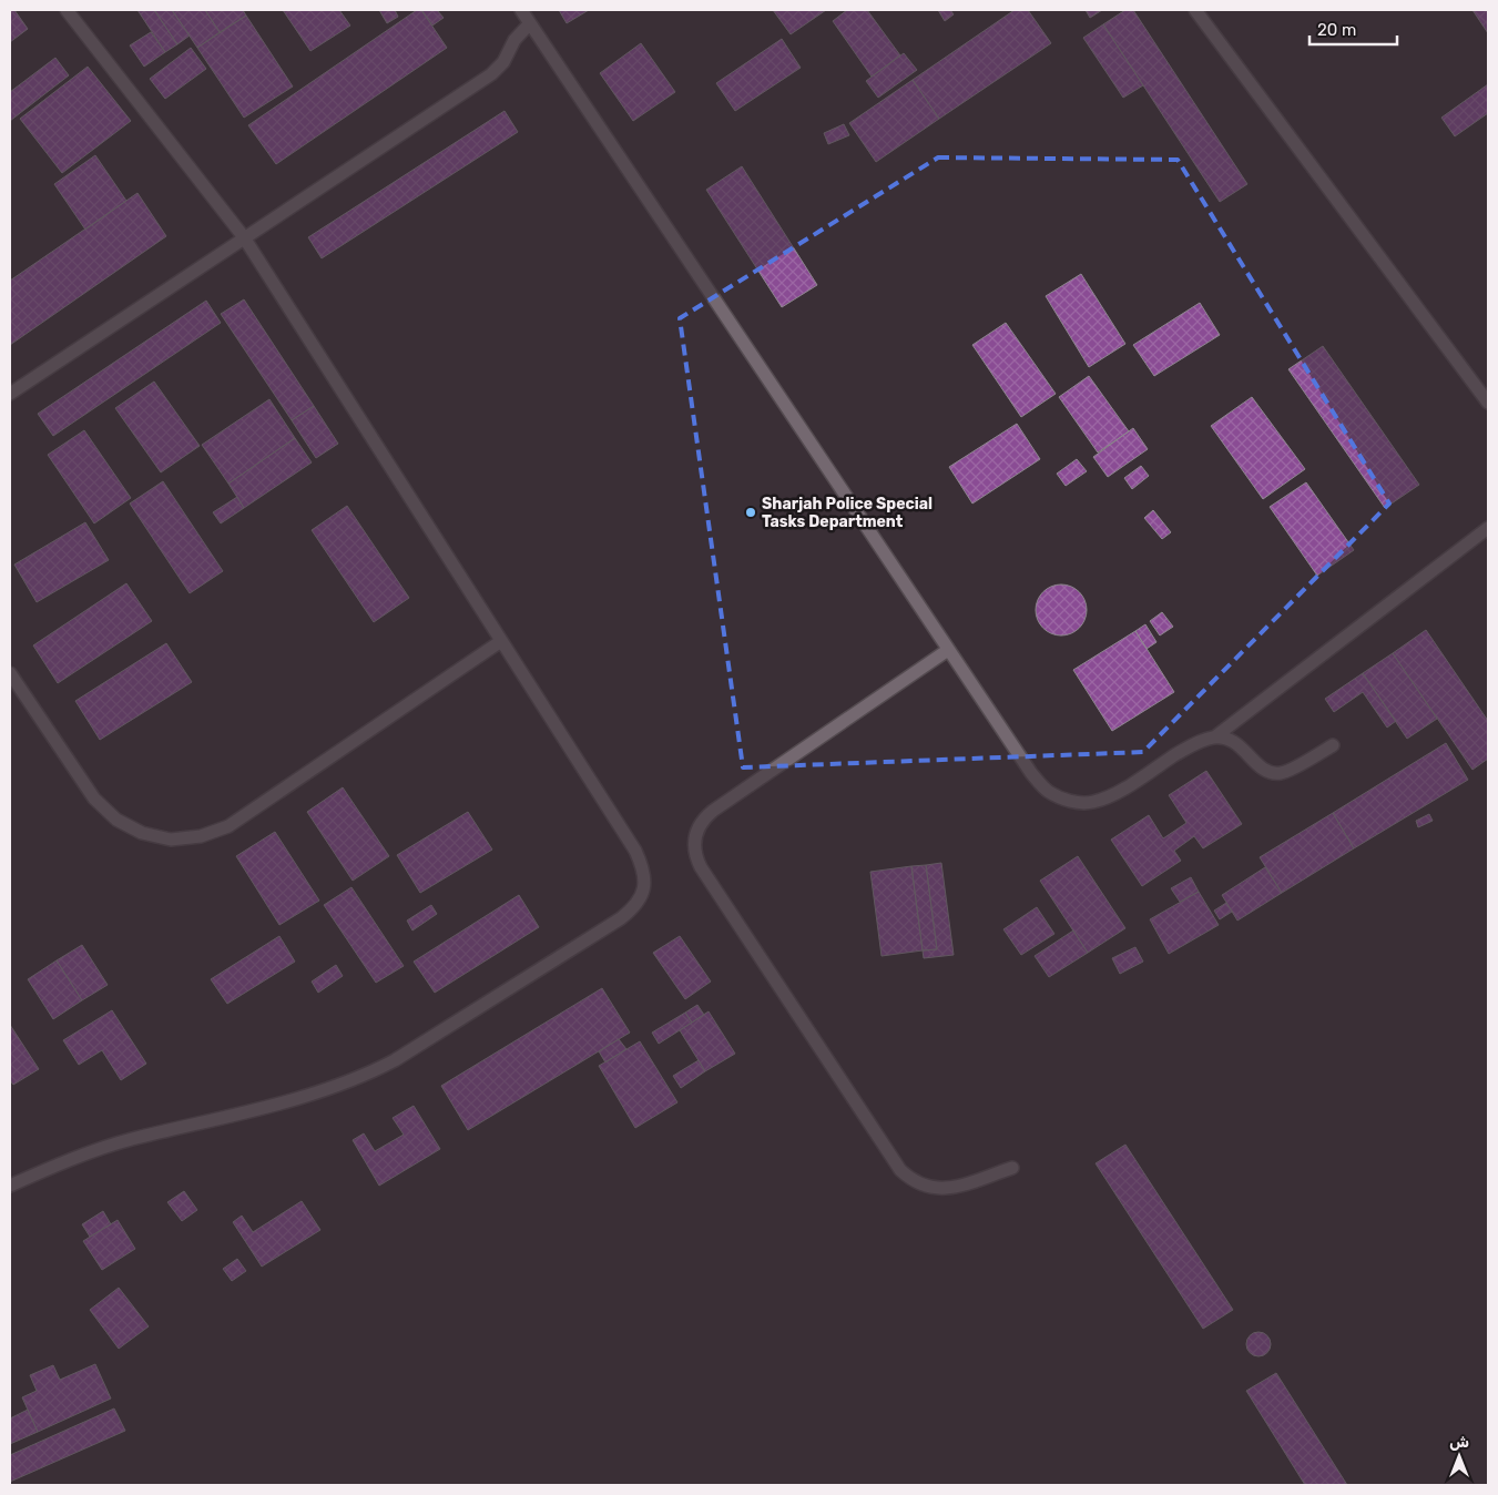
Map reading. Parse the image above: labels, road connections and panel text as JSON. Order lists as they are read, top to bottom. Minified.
{"places":["Sharjah Police Special Tasks Department"],"scale_bar":"20 m","north":"top"}
